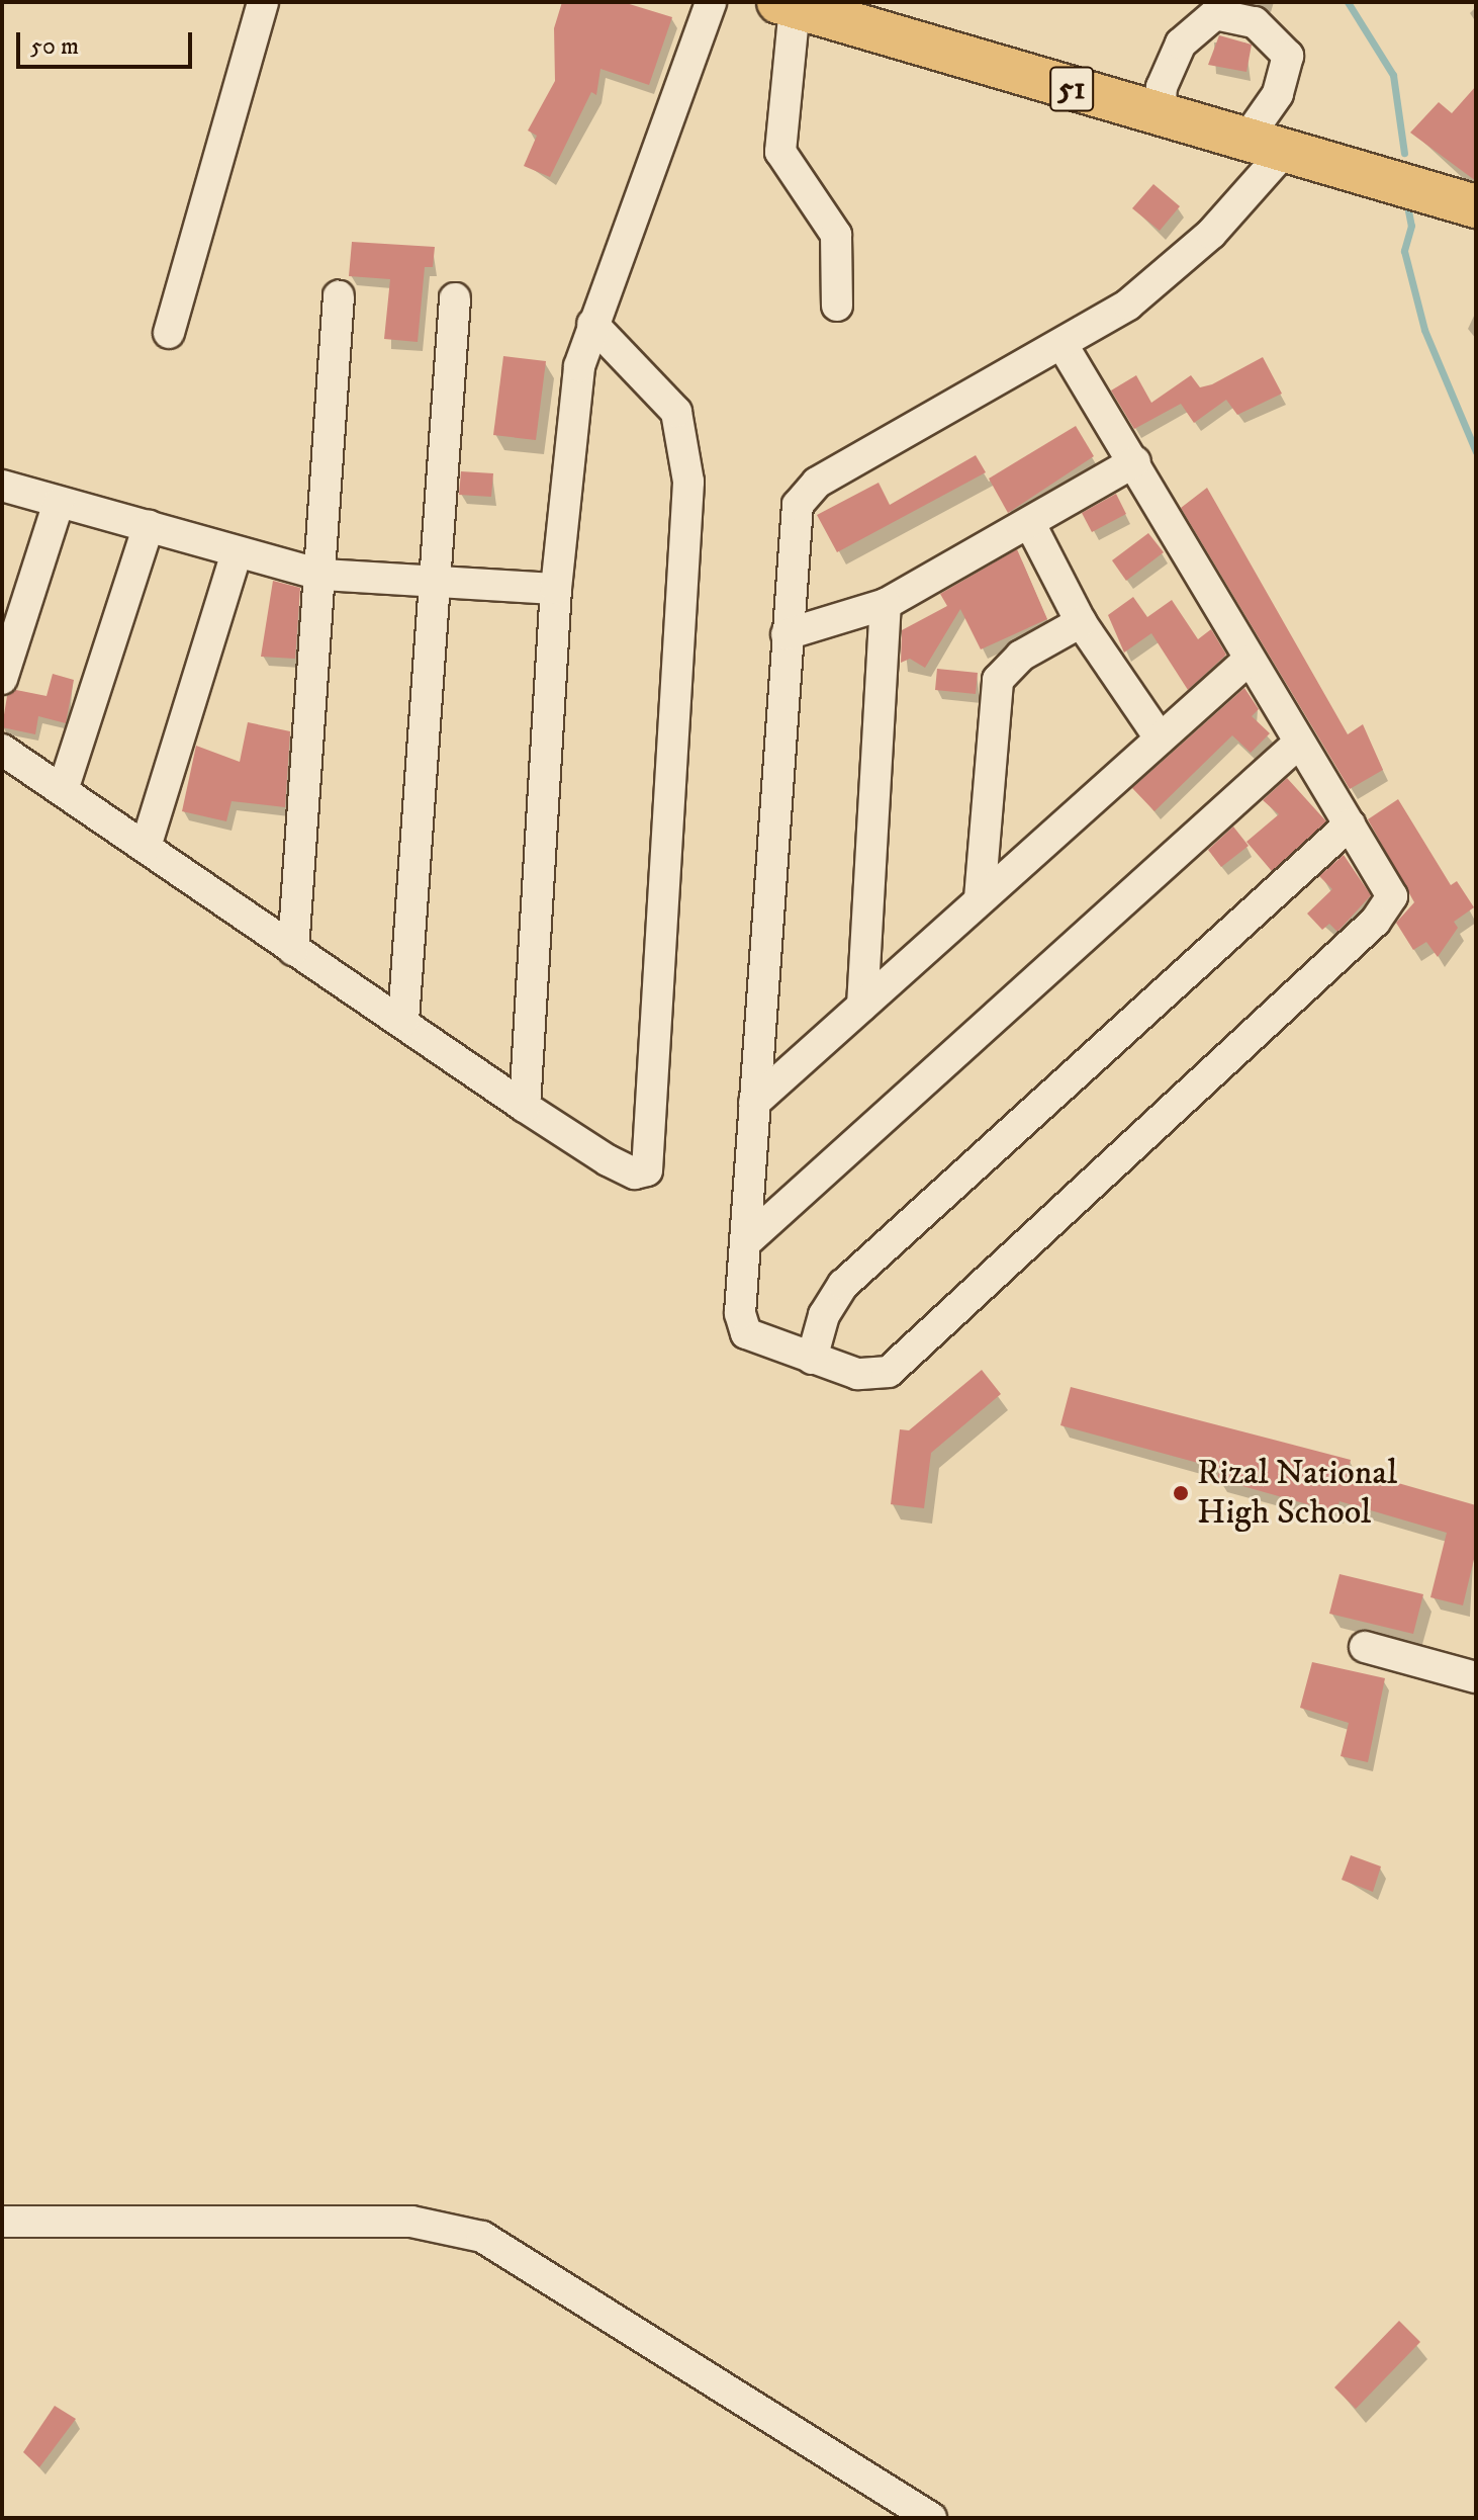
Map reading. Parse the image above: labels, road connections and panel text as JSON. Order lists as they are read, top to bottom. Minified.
{"streets":{"highway":["51"]},"places":["Rizal National High School"],"scale_bar":"50 m"}
